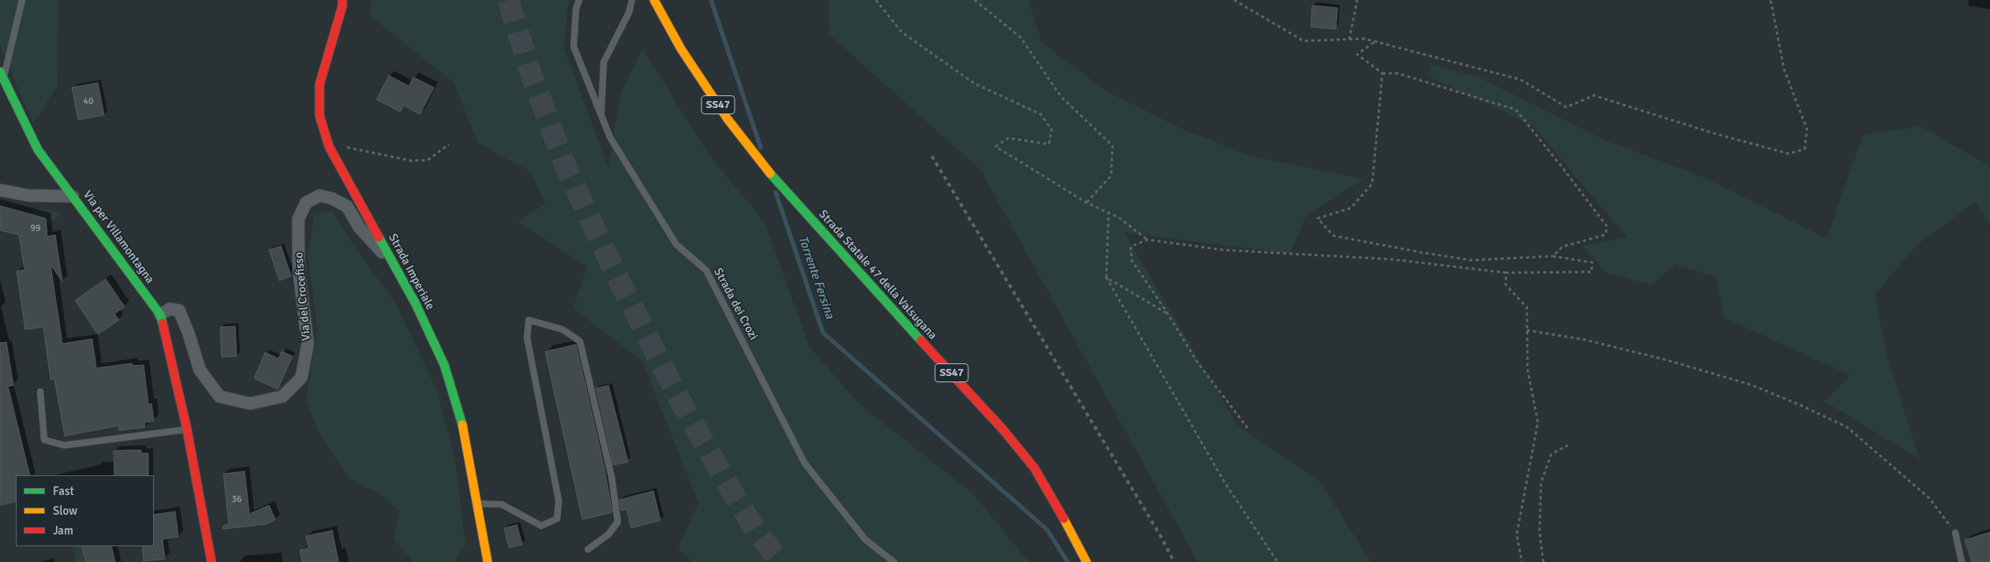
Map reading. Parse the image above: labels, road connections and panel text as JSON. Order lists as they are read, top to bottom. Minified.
{"streets":{"main road":["SS47","Via per Villamontagna","Strada Imperiale","Strada Statale 47 della Valsugana"],"street":["Via del Crocefisso"],"lane":["Strada dei Crozi"]},"crossings":[["Via per Villamontagna","Via del Crocefisso"],["Strada Imperiale","Via del Crocefisso"]],"water":["Torrente Fersina"],"house_numbers":["40","99","36"],"legend":["Fast","Slow","Jam"]}
